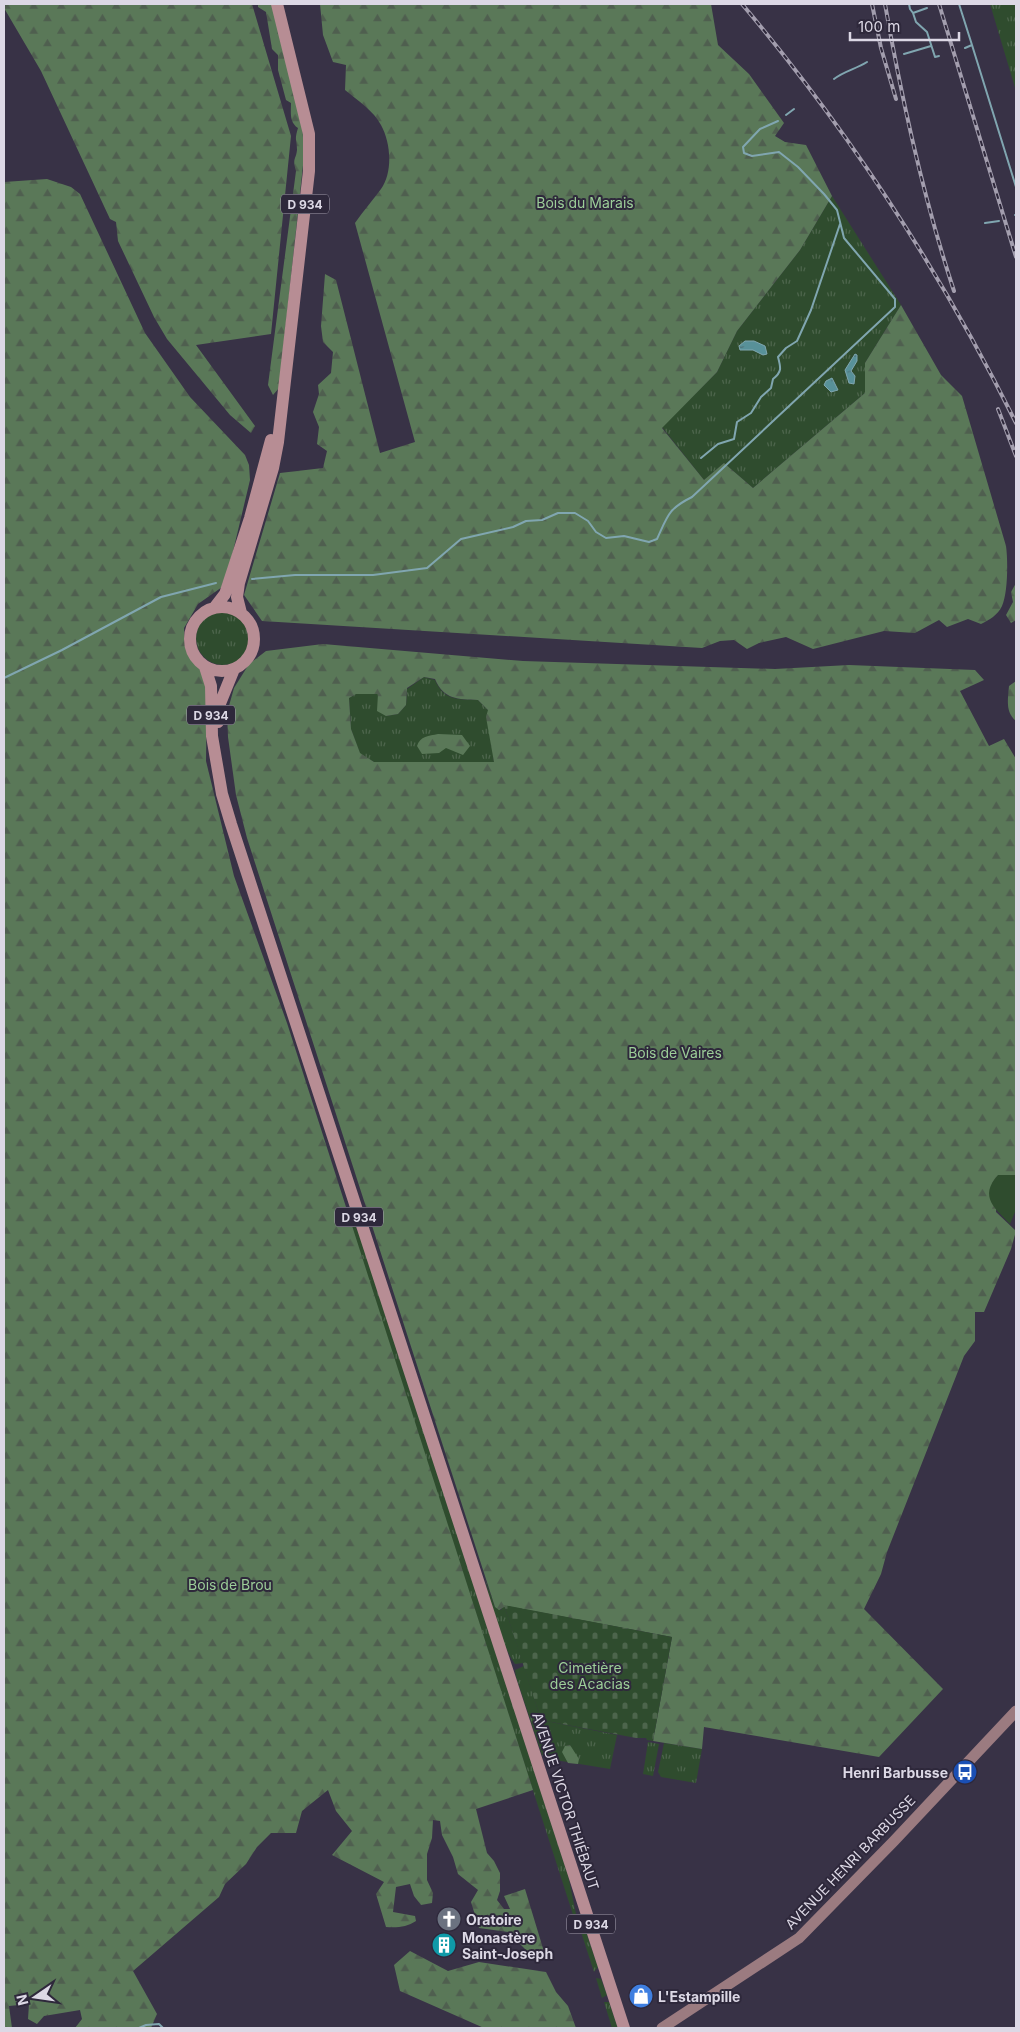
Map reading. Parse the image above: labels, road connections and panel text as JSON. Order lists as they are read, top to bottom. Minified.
{"streets":{"main road":["D 934","AVENUE VICTOR THIÉBAUT","AVENUE HENRI BARBUSSE"]},"crossings":[["D 934","AVENUE VICTOR THIÉBAUT"]],"parks":["Bois du Marais","Bois de Vaires","Bois de Brou","Cimetière des Acacias"],"places":{"bus stop":["Henri Barbusse"],"church":["Oratoire"],"building":["Monastère Saint-Joseph"],"shop":["L'Estampille"]},"scale_bar":"100 m","north":"left"}
